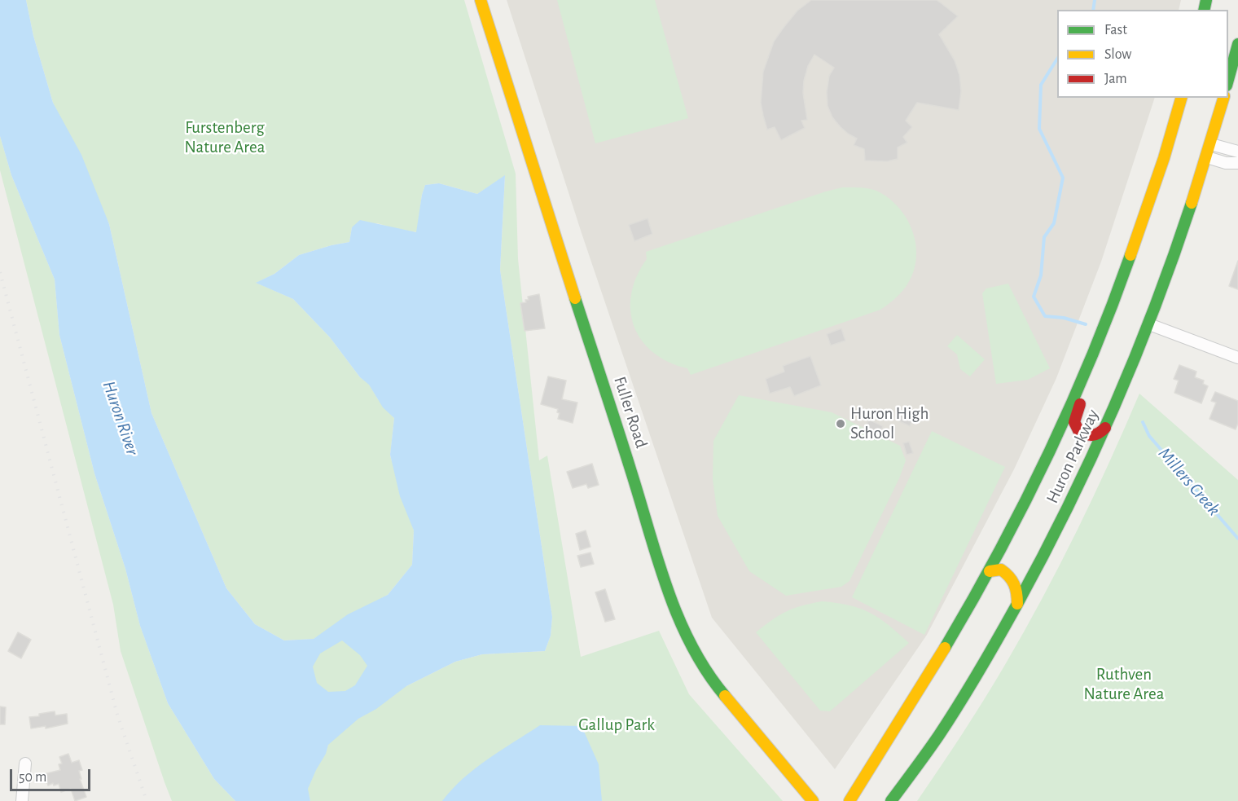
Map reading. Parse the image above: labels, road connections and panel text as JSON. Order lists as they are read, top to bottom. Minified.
{"streets":{"main road":["Fuller Road","Huron Parkway"]},"water":["Huron River","Millers Creek"],"parks":["Furstenberg Nature Area","Ruthven Nature Area","Gallup Park"],"places":["Huron High School"],"legend":["Fast","Slow","Jam"],"scale_bar":"50 m"}
